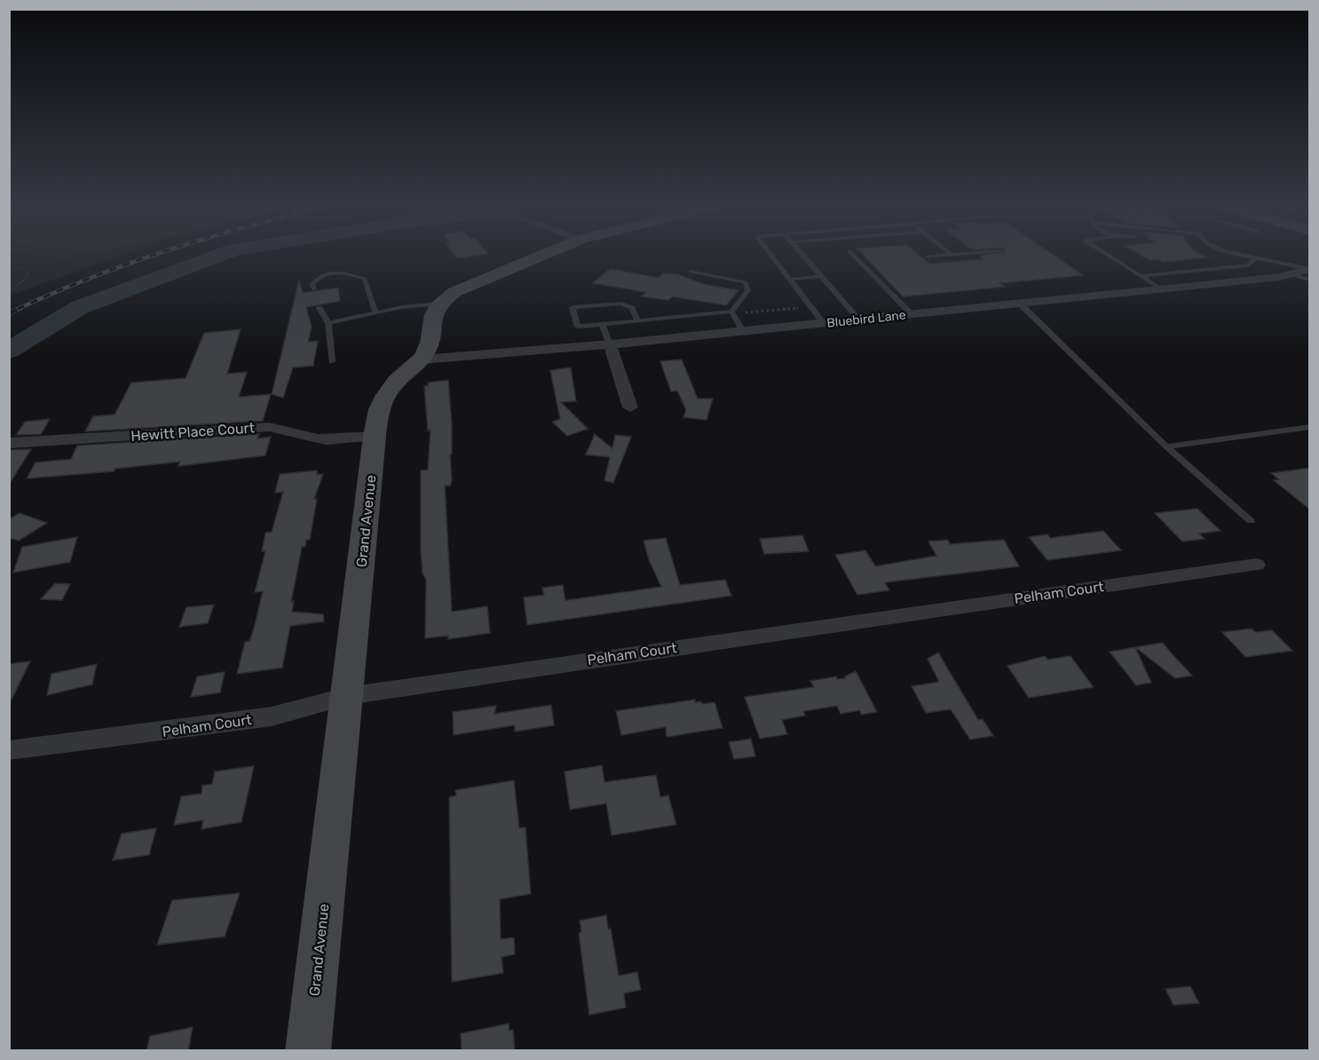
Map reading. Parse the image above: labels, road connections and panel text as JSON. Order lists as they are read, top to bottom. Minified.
{"streets":{"street":["Bluebird Lane","Hewitt Place Court","Grand Avenue","Pelham Court"]},"crossings":[["Bluebird Lane","Grand Avenue"],["Hewitt Place Court","Grand Avenue"],["Grand Avenue","Pelham Court"]]}
